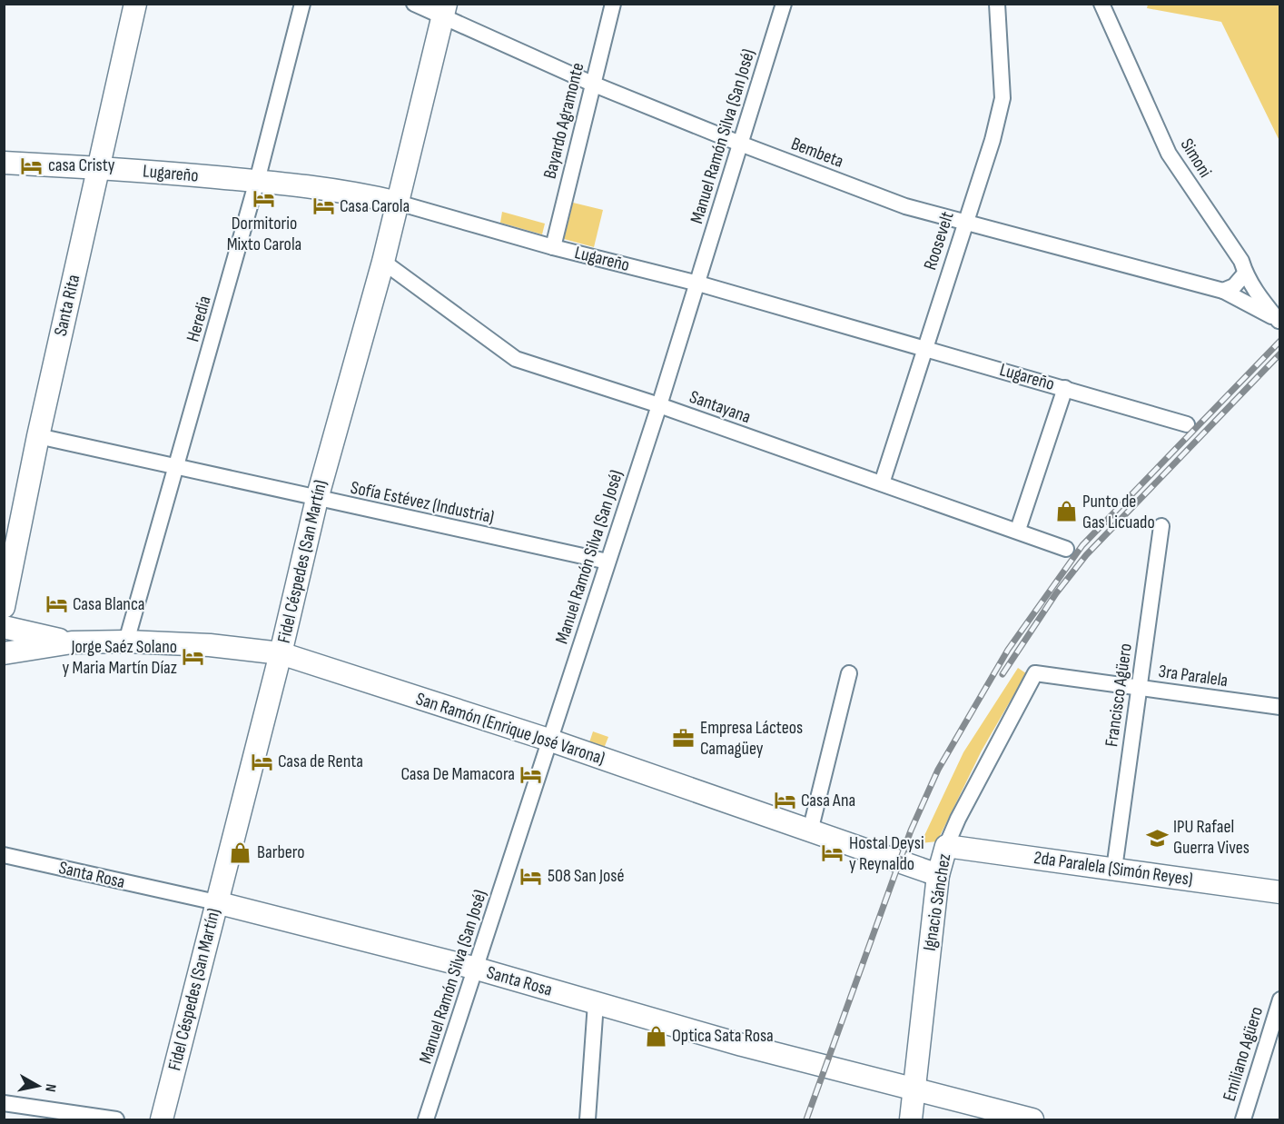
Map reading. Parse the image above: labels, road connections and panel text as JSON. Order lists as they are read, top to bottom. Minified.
{"streets":{"street":["Bayardo Agramonte","Manuel Ramón Silva (San José)","Bembeta","Simoni","Lugareño","Roosevelt","Santa Rita","Heredia","Santayana","Sofía Estévez (Industria)","Fidel Céspedes (San Martín)","3ra Paralela","Francisco Agüero","San Ramón (Enrique José Varona)","2da Paralela (Simón Reyes)","Santa Rosa","Ignacio Sánchez","Emiliano Agüero"]},"crossings":[["Bayardo Agramonte","Bembeta"],["Bayardo Agramonte","Lugareño"],["Manuel Ramón Silva (San José)","Bembeta"],["Manuel Ramón Silva (San José)","Lugareño"],["Manuel Ramón Silva (San José)","Santayana"],["Manuel Ramón Silva (San José)","Sofía Estévez (Industria)"],["Manuel Ramón Silva (San José)","San Ramón (Enrique José Varona)"],["Manuel Ramón Silva (San José)","Santa Rosa"],["Bembeta","Simoni"],["Bembeta","Roosevelt"],["Bembeta","Fidel Céspedes (San Martín)"],["Lugareño","Roosevelt"],["Lugareño","Santa Rita"],["Lugareño","Heredia"],["Lugareño","Fidel Céspedes (San Martín)"],["Roosevelt","Santayana"],["Santa Rita","Sofía Estévez (Industria)"],["Heredia","Sofía Estévez (Industria)"],["Heredia","San Ramón (Enrique José Varona)"],["Santayana","Fidel Céspedes (San Martín)"],["Sofía Estévez (Industria)","Fidel Céspedes (San Martín)"],["Fidel Céspedes (San Martín)","San Ramón (Enrique José Varona)"],["Fidel Céspedes (San Martín)","Santa Rosa"],["3ra Paralela","Francisco Agüero"],["3ra Paralela","Ignacio Sánchez"],["Francisco Agüero","2da Paralela (Simón Reyes)"],["San Ramón (Enrique José Varona)","Ignacio Sánchez"],["2da Paralela (Simón Reyes)","Ignacio Sánchez"],["Santa Rosa","Ignacio Sánchez"]],"places":{"hotel":["casa Cristy","Dormitorio Mixto Carola","Casa Carola","Casa Blanca","Jorge Saéz Solano y Maria Martín Díaz","Casa de Renta","Casa De Mamacora","Casa Ana","Hostal Deysi y Reynaldo","508 San José"],"shop":["Punto de Gas Licuado","Barbero","Optica Sata Rosa"],"office":["Empresa Lácteos Camagüey"],"school or university":["IPU Rafael Guerra Vives"]},"north":"right"}
